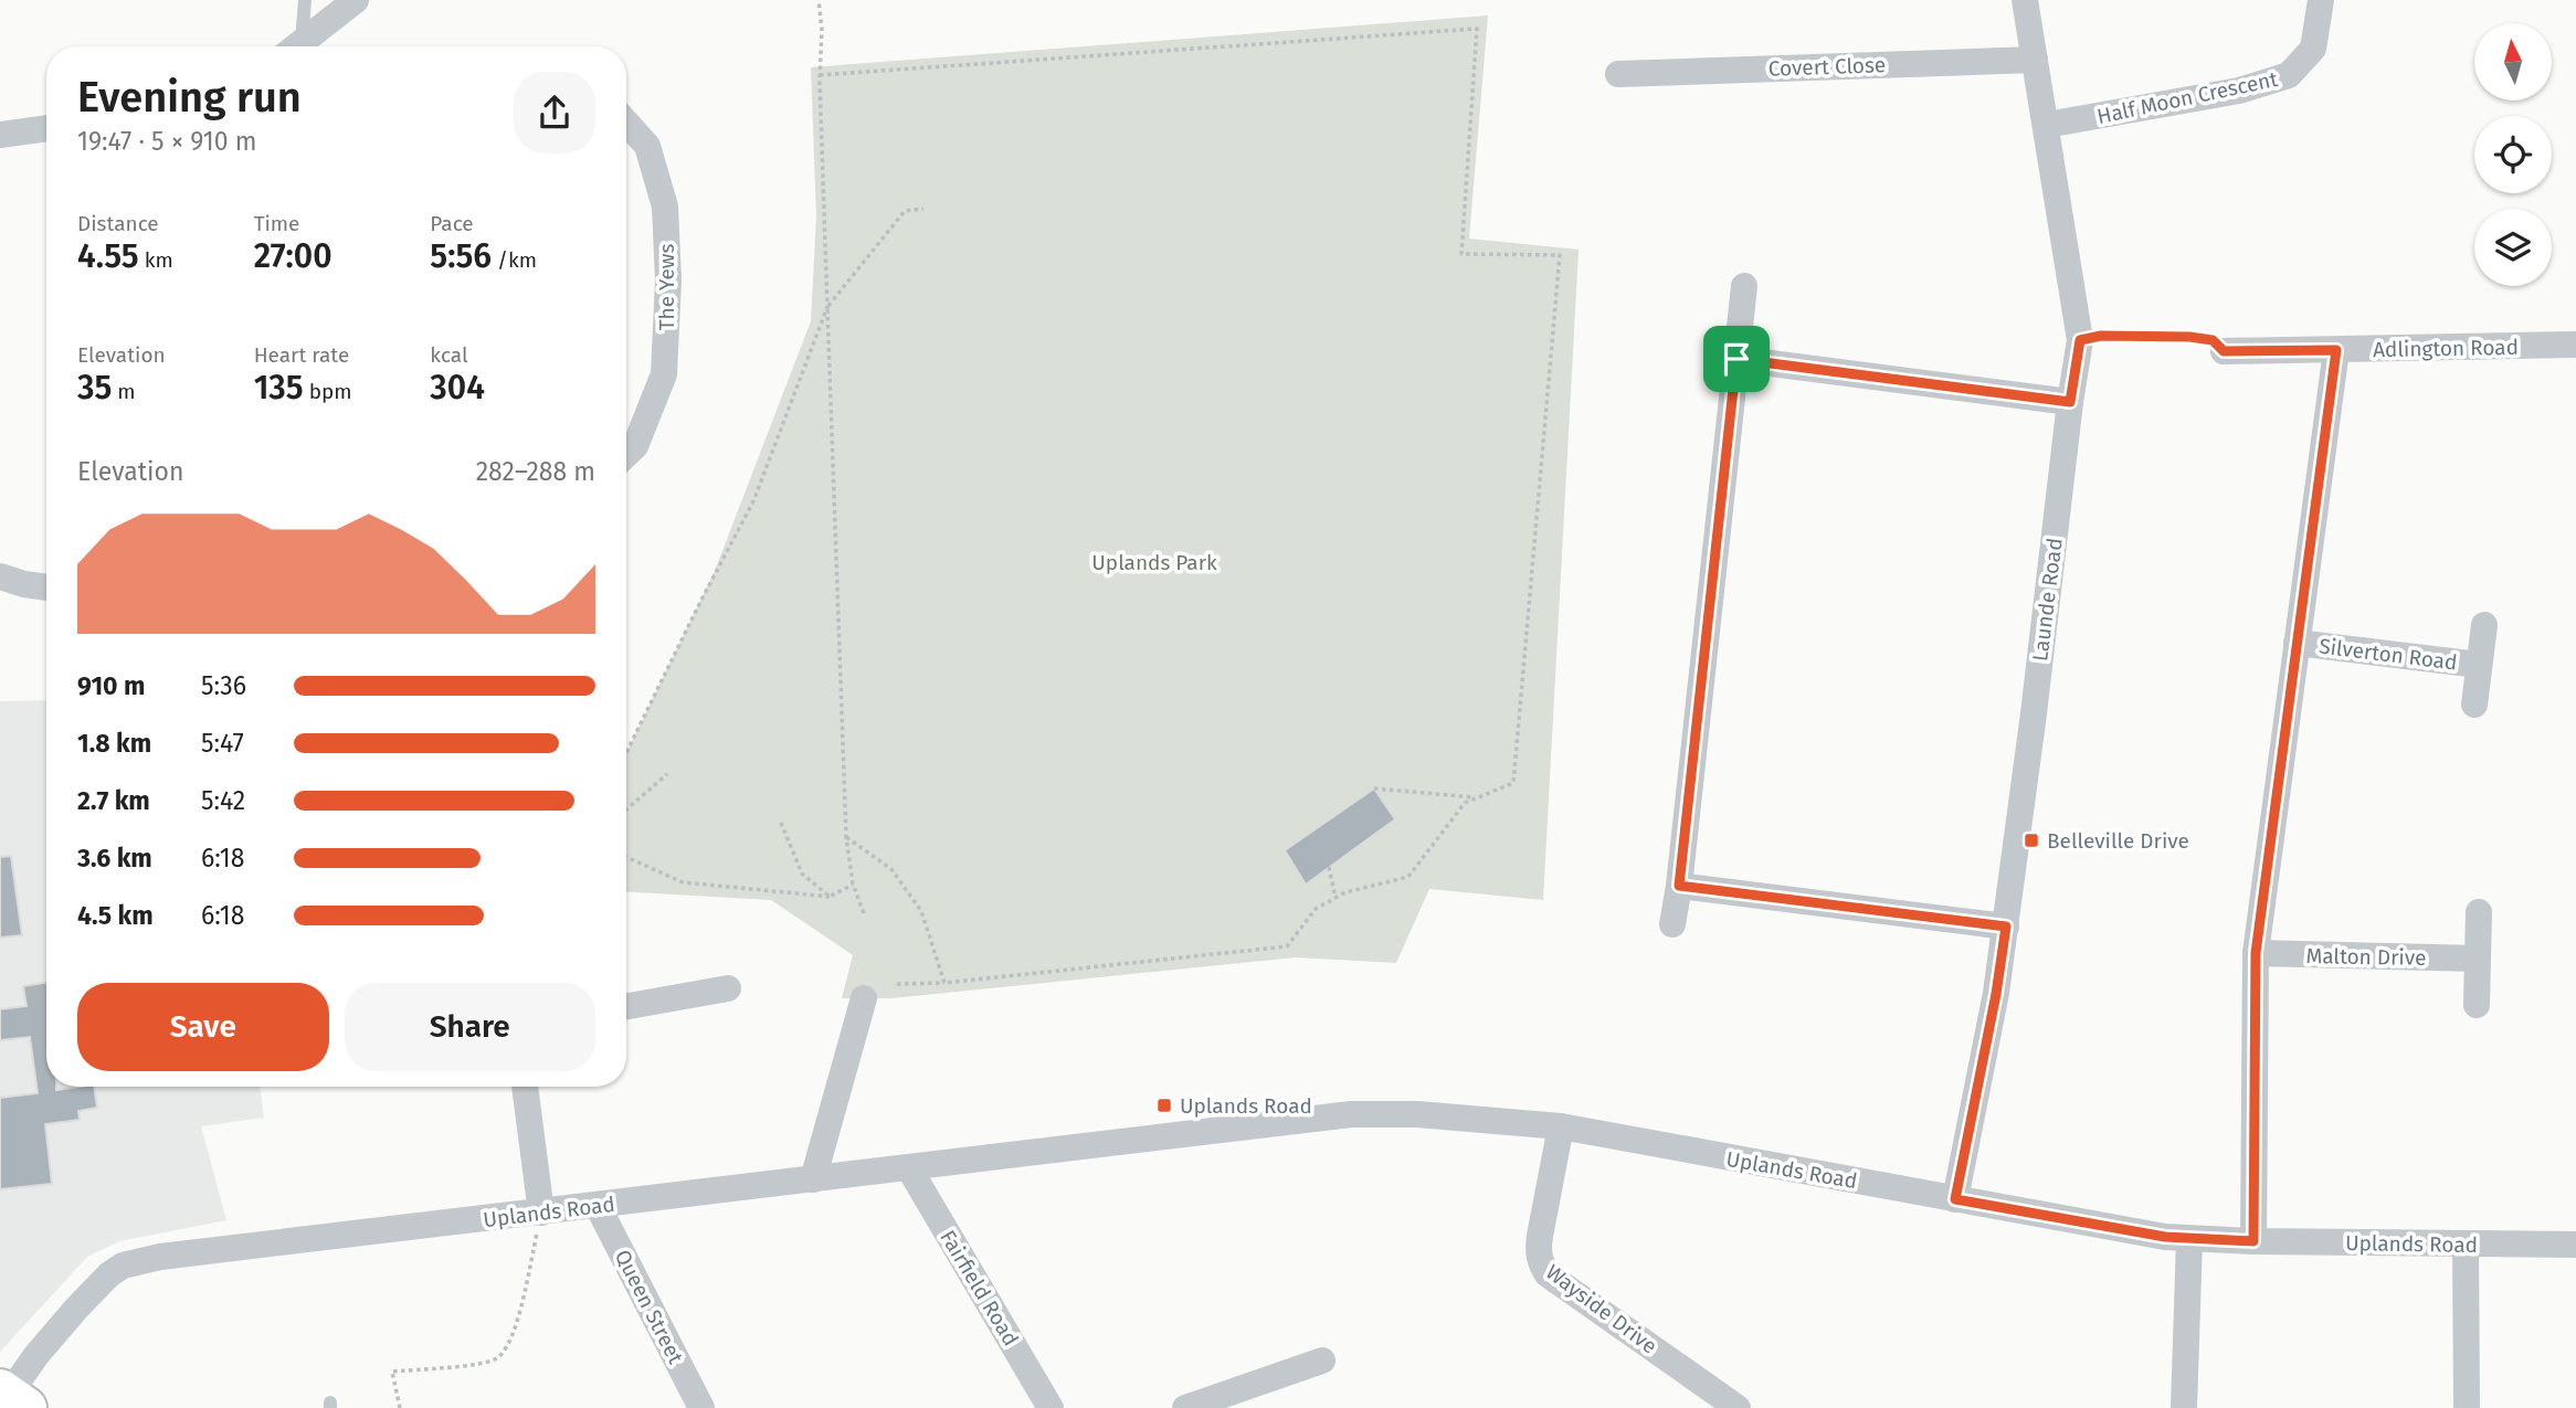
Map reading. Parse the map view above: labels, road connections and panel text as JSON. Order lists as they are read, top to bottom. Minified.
{"streets":{"street":["Covert Close","Half Moon Crescent","The Yews","Adlington Road","Launde Road","Silverton Road","Malton Drive","Uplands Road","Fairfield Road","Queen Street","Wayside Drive"]},"crossings":[["Covert Close","Launde Road"],["Half Moon Crescent","Launde Road"],["Launde Road","Uplands Road"],["Uplands Road","Fairfield Road"],["Uplands Road","Queen Street"],["Uplands Road","Wayside Drive"]],"parks":["Uplands Park"],"places":{"transit":["Belleville Drive","Uplands Road"]},"north":"top","page":{"heading":["Evening run","19:47 · 5 × 910 m"],"stats":[["Distance","4.55 km"],["Time","27:00"],["Pace","5:56 /km"],["Elevation","35 m"],["Heart rate","135 bpm"],["kcal","304"]],"chart":["Elevation","282–288 m"],"list":[{"name":"910 m","note":"5:36"},{"name":"1.8 km","note":"5:47"},{"name":"2.7 km","note":"5:42"},{"name":"3.6 km","note":"6:18"},{"name":"4.5 km","note":"6:18"}],"buttons":["Save","Share"]}}
